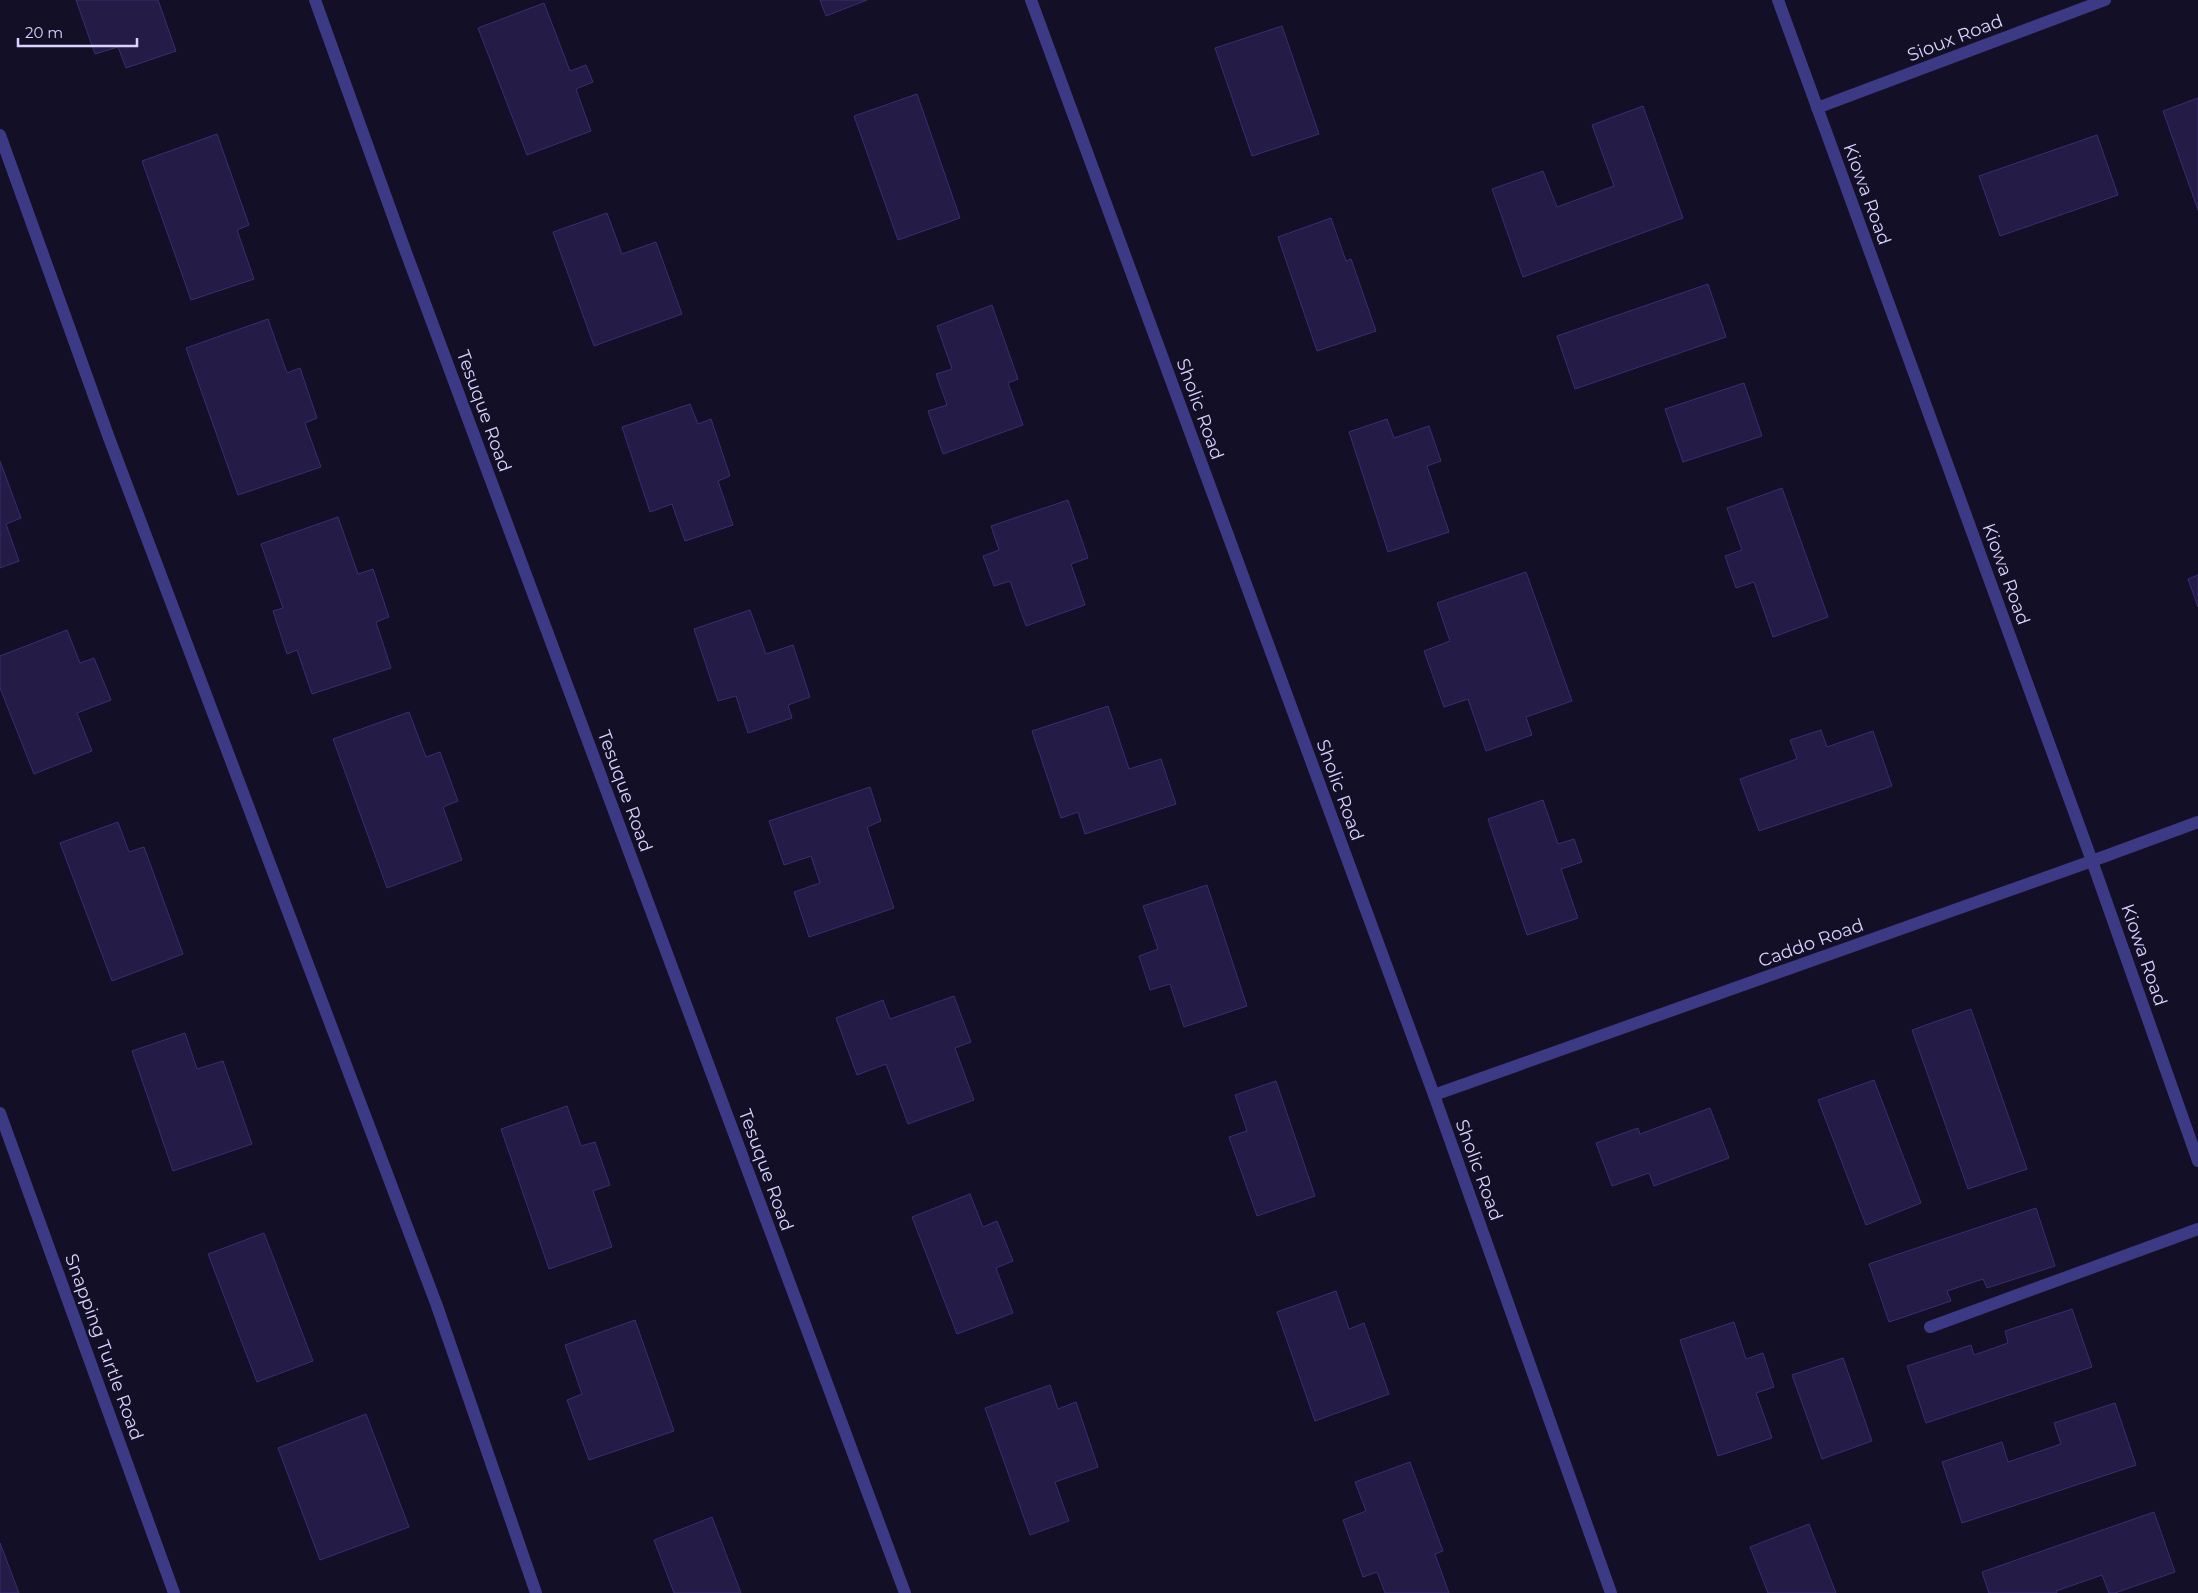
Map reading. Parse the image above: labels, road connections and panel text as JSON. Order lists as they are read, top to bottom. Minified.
{"streets":{"street":["Sioux Road","Kiowa Road","Sholic Road","Tesuque Road","Caddo Road","Snapping Turtle Road"]},"crossings":[["Sioux Road","Kiowa Road"],["Kiowa Road","Caddo Road"],["Sholic Road","Caddo Road"]],"scale_bar":"20 m"}
